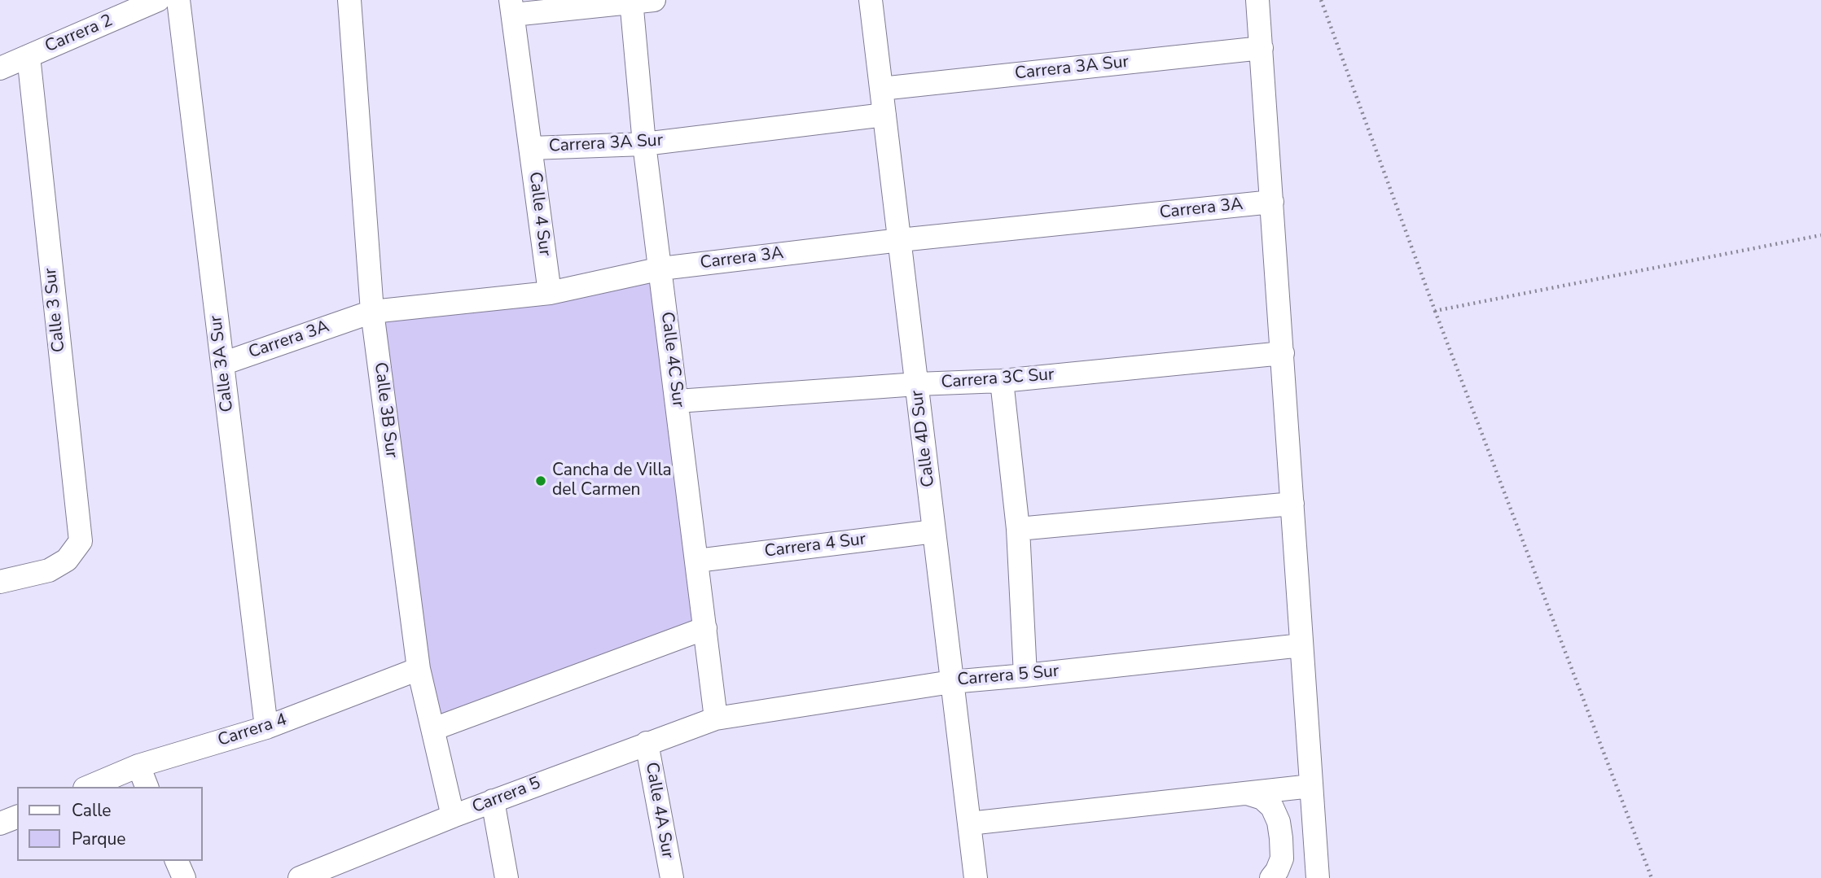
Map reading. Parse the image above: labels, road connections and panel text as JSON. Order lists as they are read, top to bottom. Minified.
{"streets":{"street":["Carrera 2","Carrera 3A Sur","Carrera 3A","Calle 4 Sur","Calle 3 Sur","Calle 4C Sur","Calle 3A Sur","Carrera 3C Sur","Calle 3B Sur","Calle 4D Sur","Carrera 4 Sur","Carrera 5 Sur","Carrera 4","Carrera 5","Calle 4A Sur"]},"crossings":[["Carrera 2","Calle 3 Sur"],["Carrera 3A Sur","Calle 4 Sur"],["Carrera 3A Sur","Calle 4C Sur"],["Carrera 3A Sur","Calle 4D Sur"],["Carrera 3A","Calle 4 Sur"],["Carrera 3A","Calle 4C Sur"],["Carrera 3A","Calle 3A Sur"],["Carrera 3A","Calle 3B Sur"],["Carrera 3A","Calle 4D Sur"],["Calle 4C Sur","Carrera 3C Sur"],["Calle 4C Sur","Carrera 4 Sur"],["Calle 4C Sur","Carrera 5 Sur"],["Calle 4C Sur","Carrera 5"],["Calle 3A Sur","Carrera 4"],["Carrera 3C Sur","Calle 4D Sur"],["Calle 3B Sur","Carrera 4"],["Calle 3B Sur","Carrera 5"],["Calle 4D Sur","Carrera 4 Sur"],["Calle 4D Sur","Carrera 5 Sur"],["Carrera 5 Sur","Carrera 5"],["Carrera 5","Calle 4A Sur"]],"places":["Cancha de Villa del Carmen"],"legend":["Calle","Parque"]}
